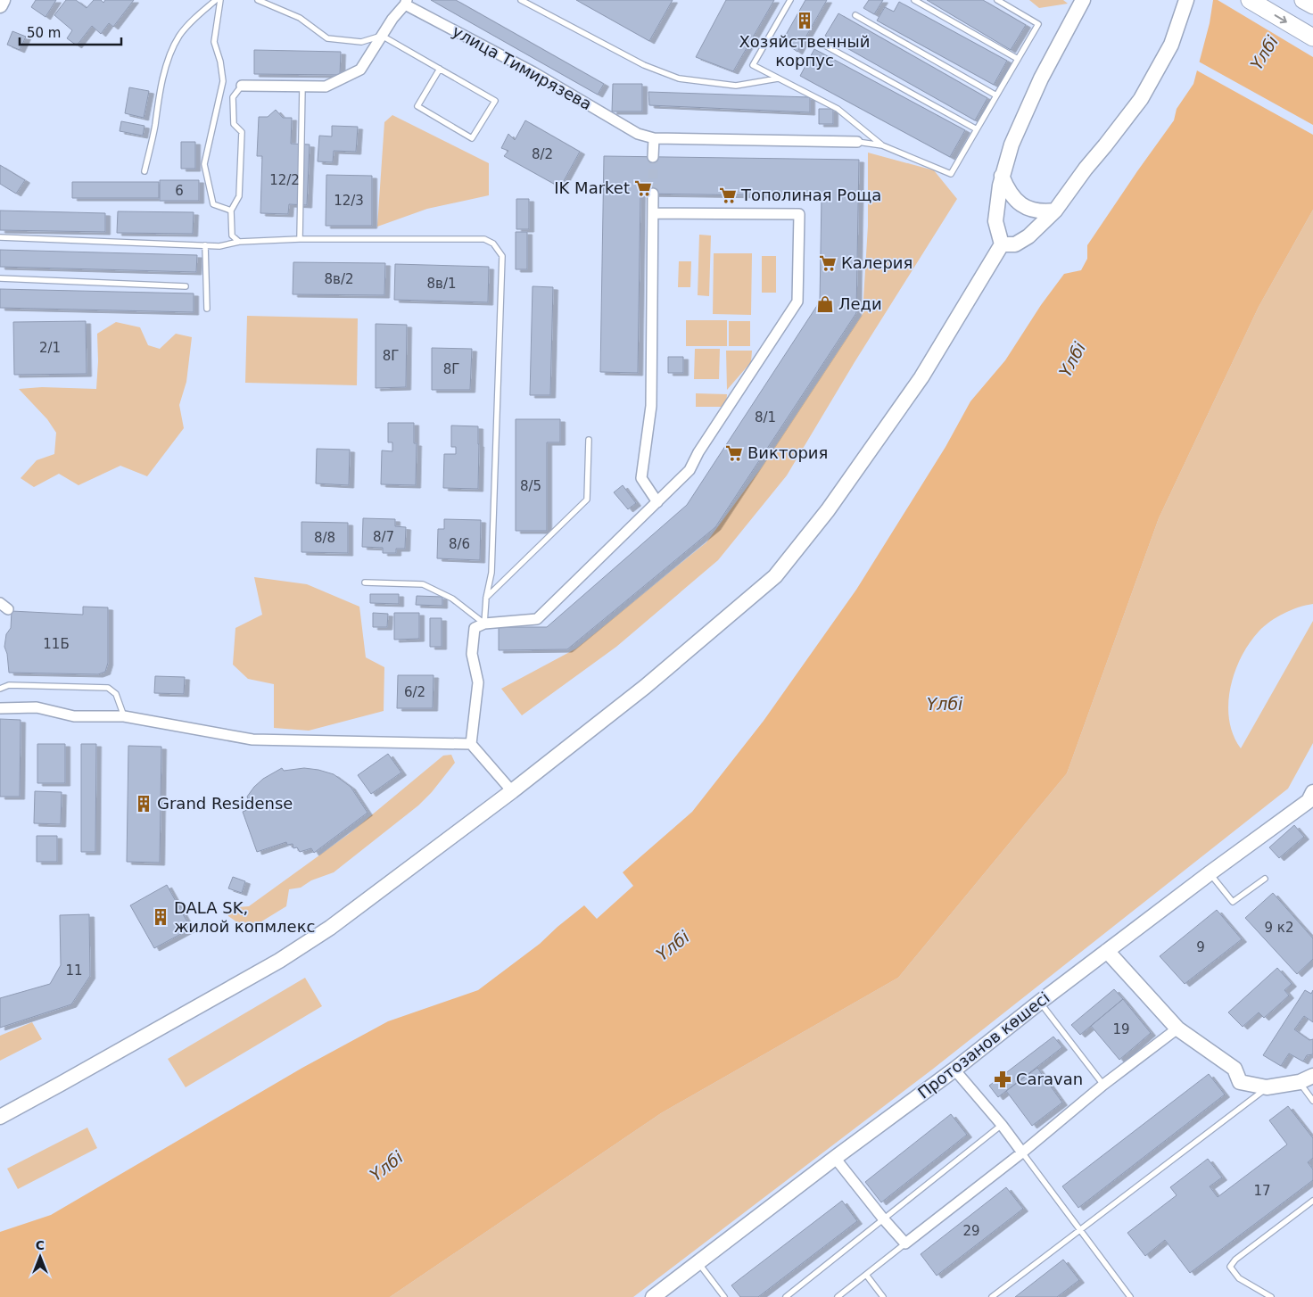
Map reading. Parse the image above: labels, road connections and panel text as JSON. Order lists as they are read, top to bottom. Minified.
{"streets":{"main road":["Протозанов көшесі"],"street":["улица Тимирязева"]},"water":["Үлбі"],"places":{"building":["Хозяйственный корпус","Grand Residense","DALA SK, жилой копмлекс"],"supermarket":["IK Market","Тополиная Роща","Калерия","Виктория"],"shop":["Леди"],"pharmacy":["Caravan"]},"house_numbers":["8/2","12/2","6","12/3","8в/2","8в/1","2/1","8Г","8Г","8/1","8/5","8/7","8/8","8/6","11Б","6/2","9 к2","9","11","19","17","29"],"scale_bar":"50 m","north":"top"}
